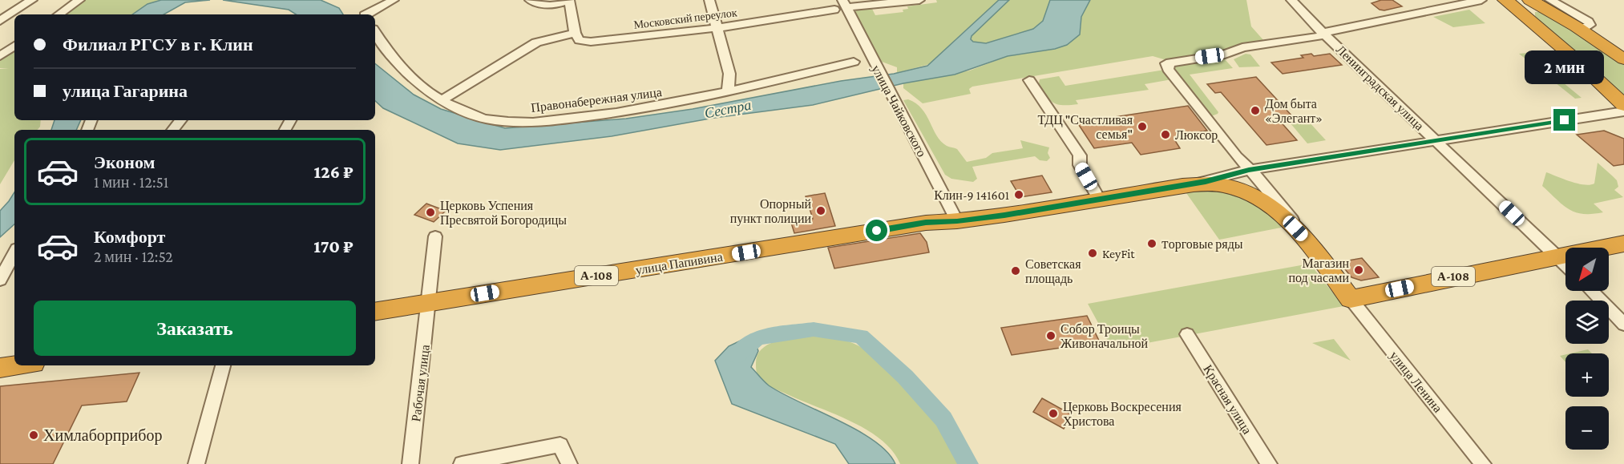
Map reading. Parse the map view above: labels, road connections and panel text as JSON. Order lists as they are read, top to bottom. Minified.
{"streets":{"highway":["улица Папивина","А-108"],"street":["Московский переулок","Ленинградская улица","Правонабережная улица","улица Чайковского","улица Ленина","Рабочая улица","Красная улица"]},"crossings":[["Московский переулок","улица Чайковского"],["Ленинградская улица","А-108"],["улица Чайковского","улица Папивина"],["улица Чайковского","А-108"],["улица Папивина","А-108"],["улица Папивина","Рабочая улица"],["А-108","улица Ленина"]],"water":["Сестра"],"places":["Дом быта «Элегант»","ТДЦ \"Счастливая семья\"","Люксор","Клин-9 141601","Опорный пункт полиции","Церковь Успения Пресвятой Богородицы","Tорговые ряды","KeyFit","Магазин под часами","Советская площадь","Собор Троицы Живоначальной","Церковь Воскресения Христова","Химлаборприбор"],"north":"bottom left","page":{"banner":["Филиал РГСУ в г. Клин","улица Гагарина"],"bubble":"2 мин","list":[{"name":"Эконом","note":"1 мин · 12:51","value":"126 ₽"},{"name":"Комфорт","note":"2 мин · 12:52","value":"170 ₽"}],"map_buttons":["+","−"],"buttons":"Заказать"}}
